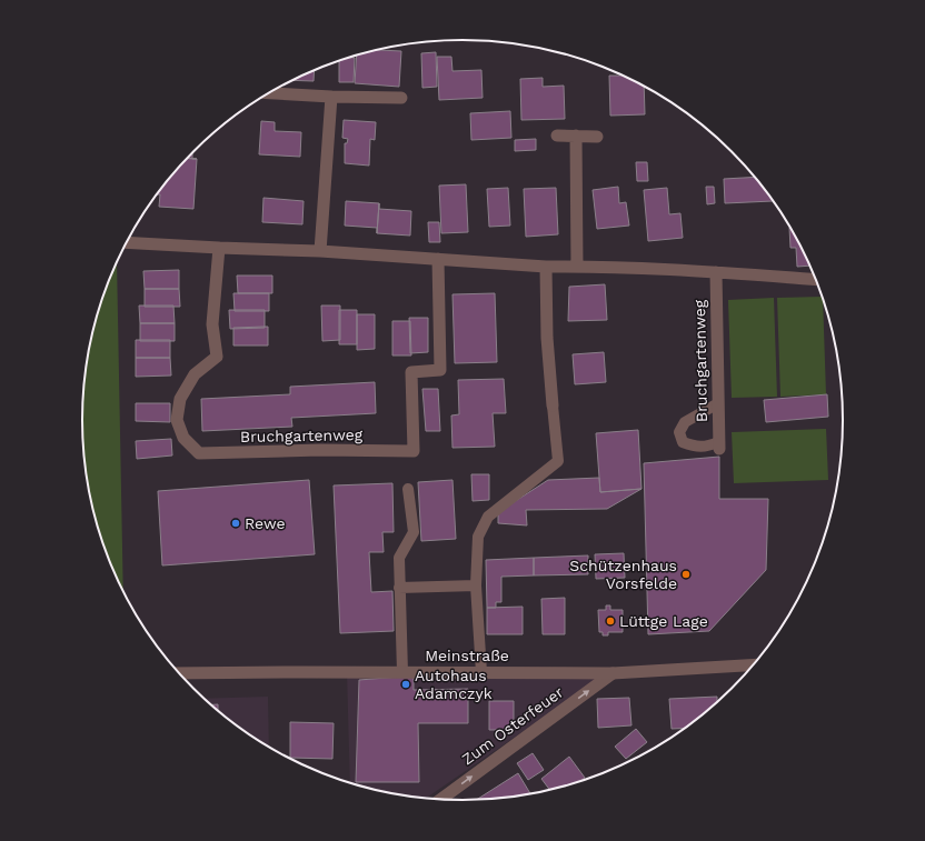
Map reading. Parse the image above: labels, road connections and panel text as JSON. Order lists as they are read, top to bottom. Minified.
{"streets":{"street":["Bruchgartenweg","Meinstraße","Zum Osterfeuer"]},"crossings":[["Meinstraße","Zum Osterfeuer"]],"one_way":["Zum Osterfeuer"],"places":["Rewe","Schützenhaus Vorsfelde","Lüttge Lage","Autohaus Adamczyk"]}
